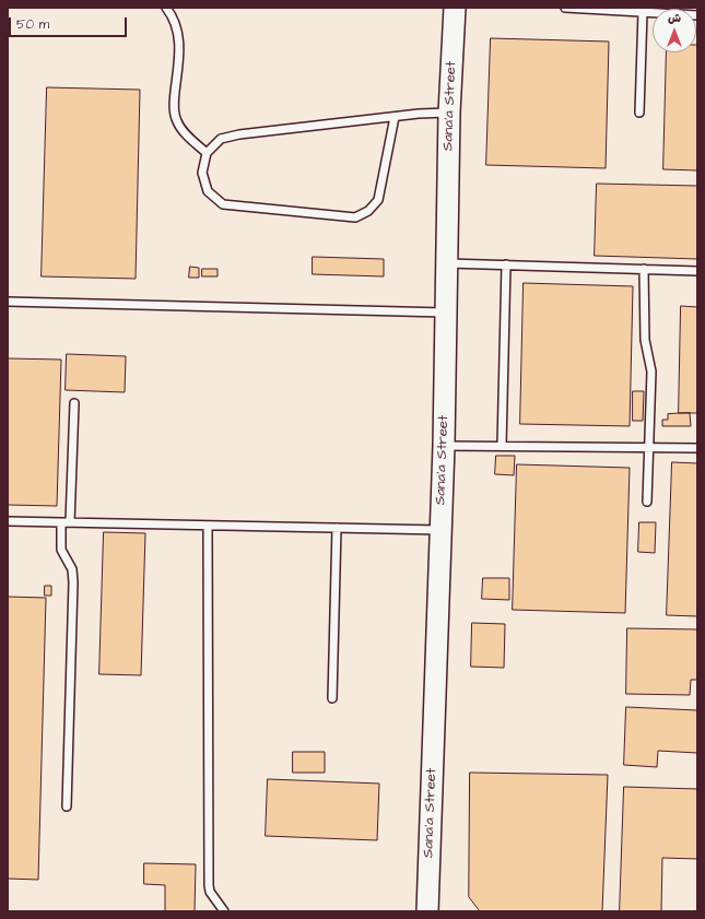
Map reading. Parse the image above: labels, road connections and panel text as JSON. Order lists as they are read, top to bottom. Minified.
{"streets":{"street":["Sana'a Street"]},"scale_bar":"50 m","north":"top"}
